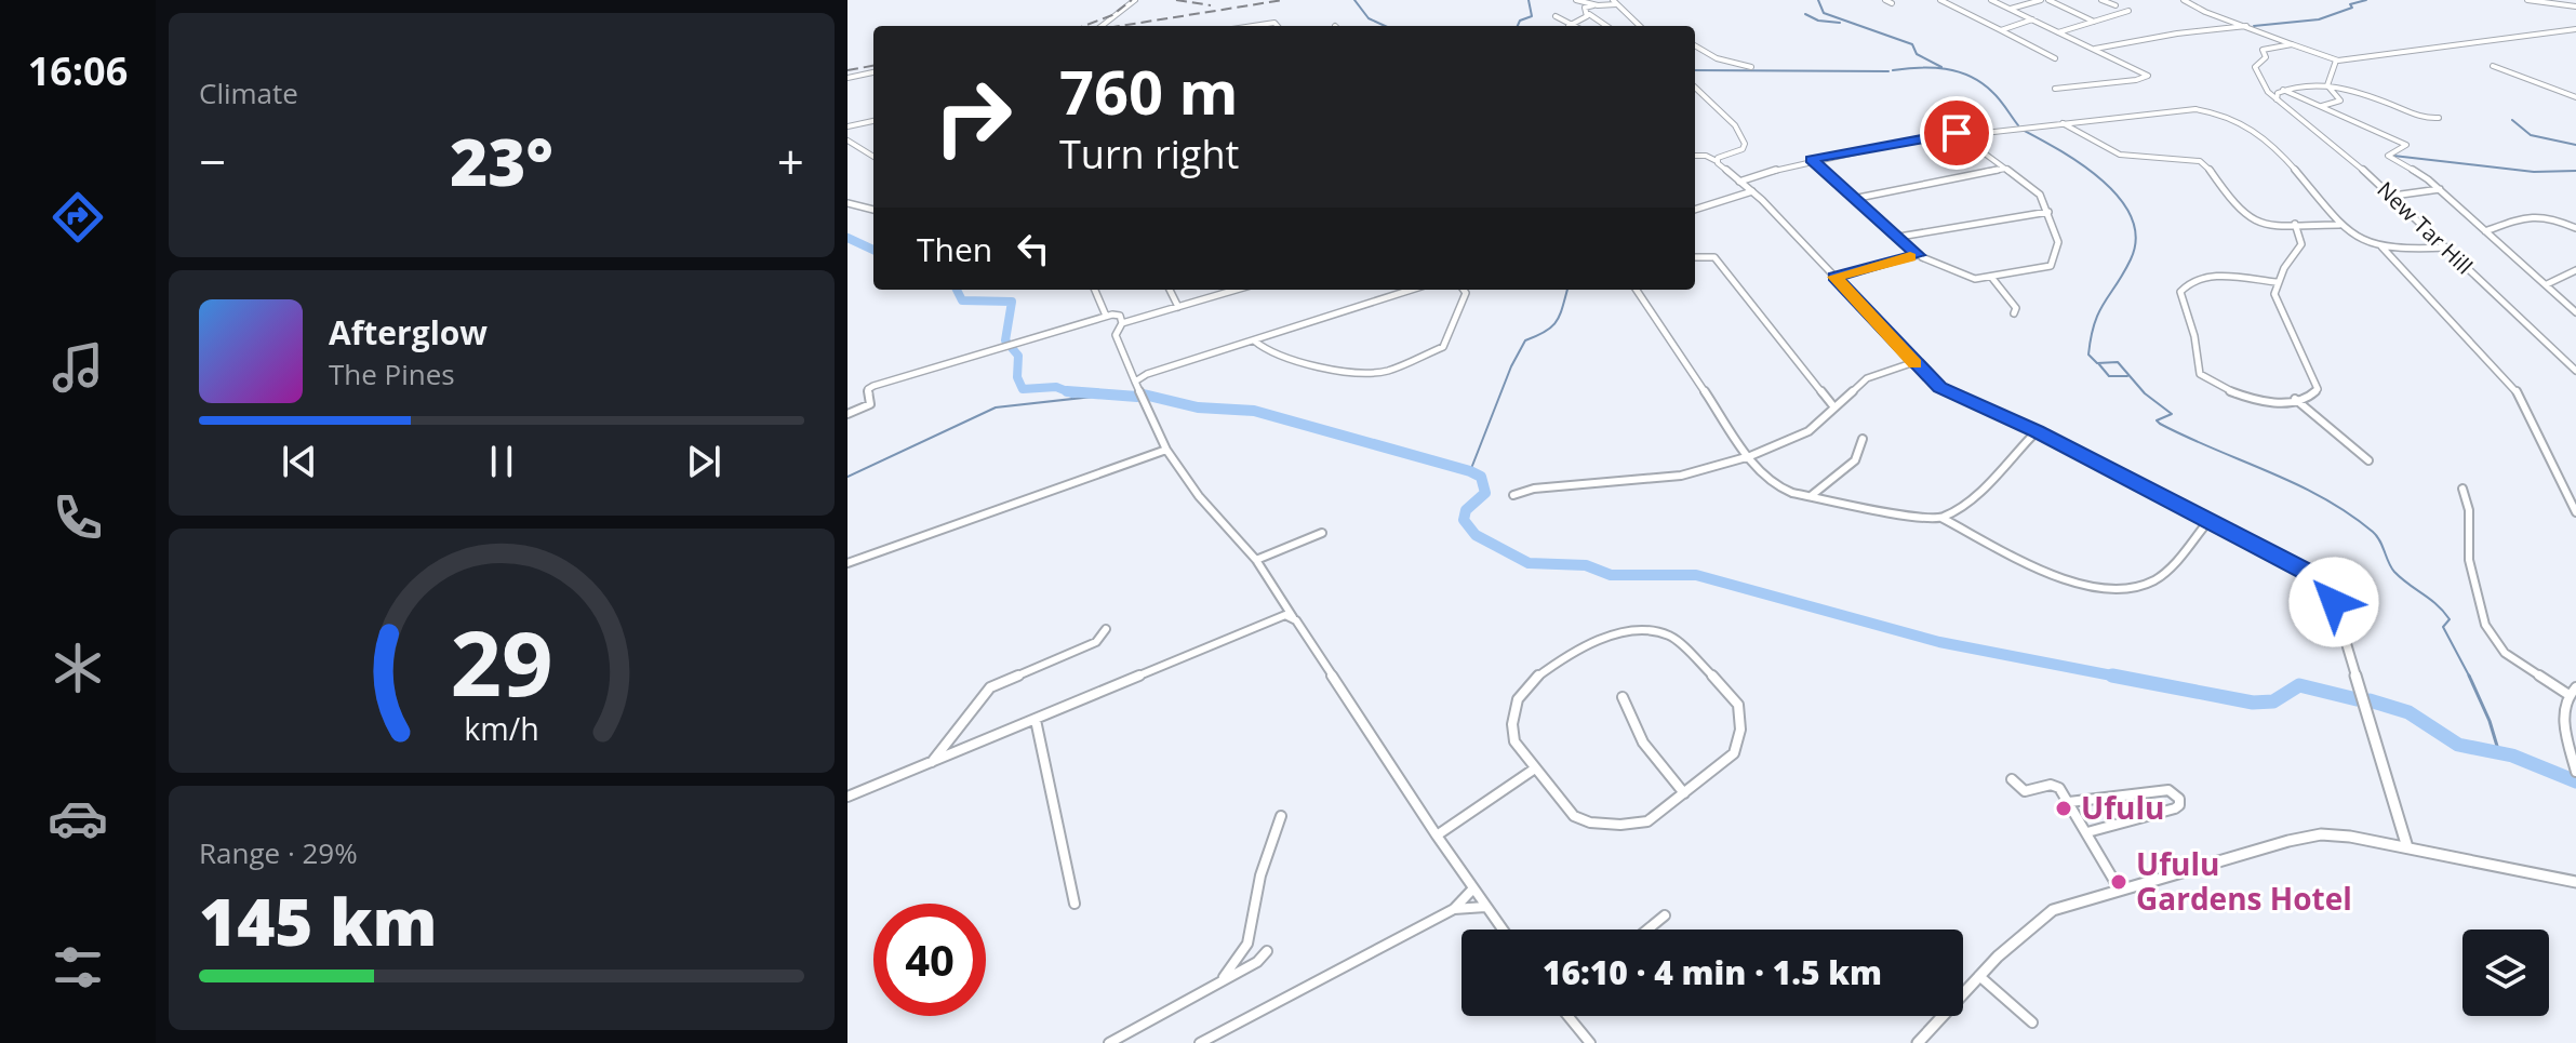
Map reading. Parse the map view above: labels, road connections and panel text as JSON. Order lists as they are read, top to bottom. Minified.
{"streets":{"street":["New Tar Hill"]},"places":["Ufulu","Ufulu Gardens Hotel"],"page":{"tabs":"16:06","tile":["Climate",["Range · 29%","145 km"]],"turn":["760 m","Turn right"],"heat":["−","23°","+"],"then":"Then","song":["Afterglow","The Pines"],"limit":"40","trip":"16:10 · 4 min · 1.5 km","gauge":["29","km/h"]}}
